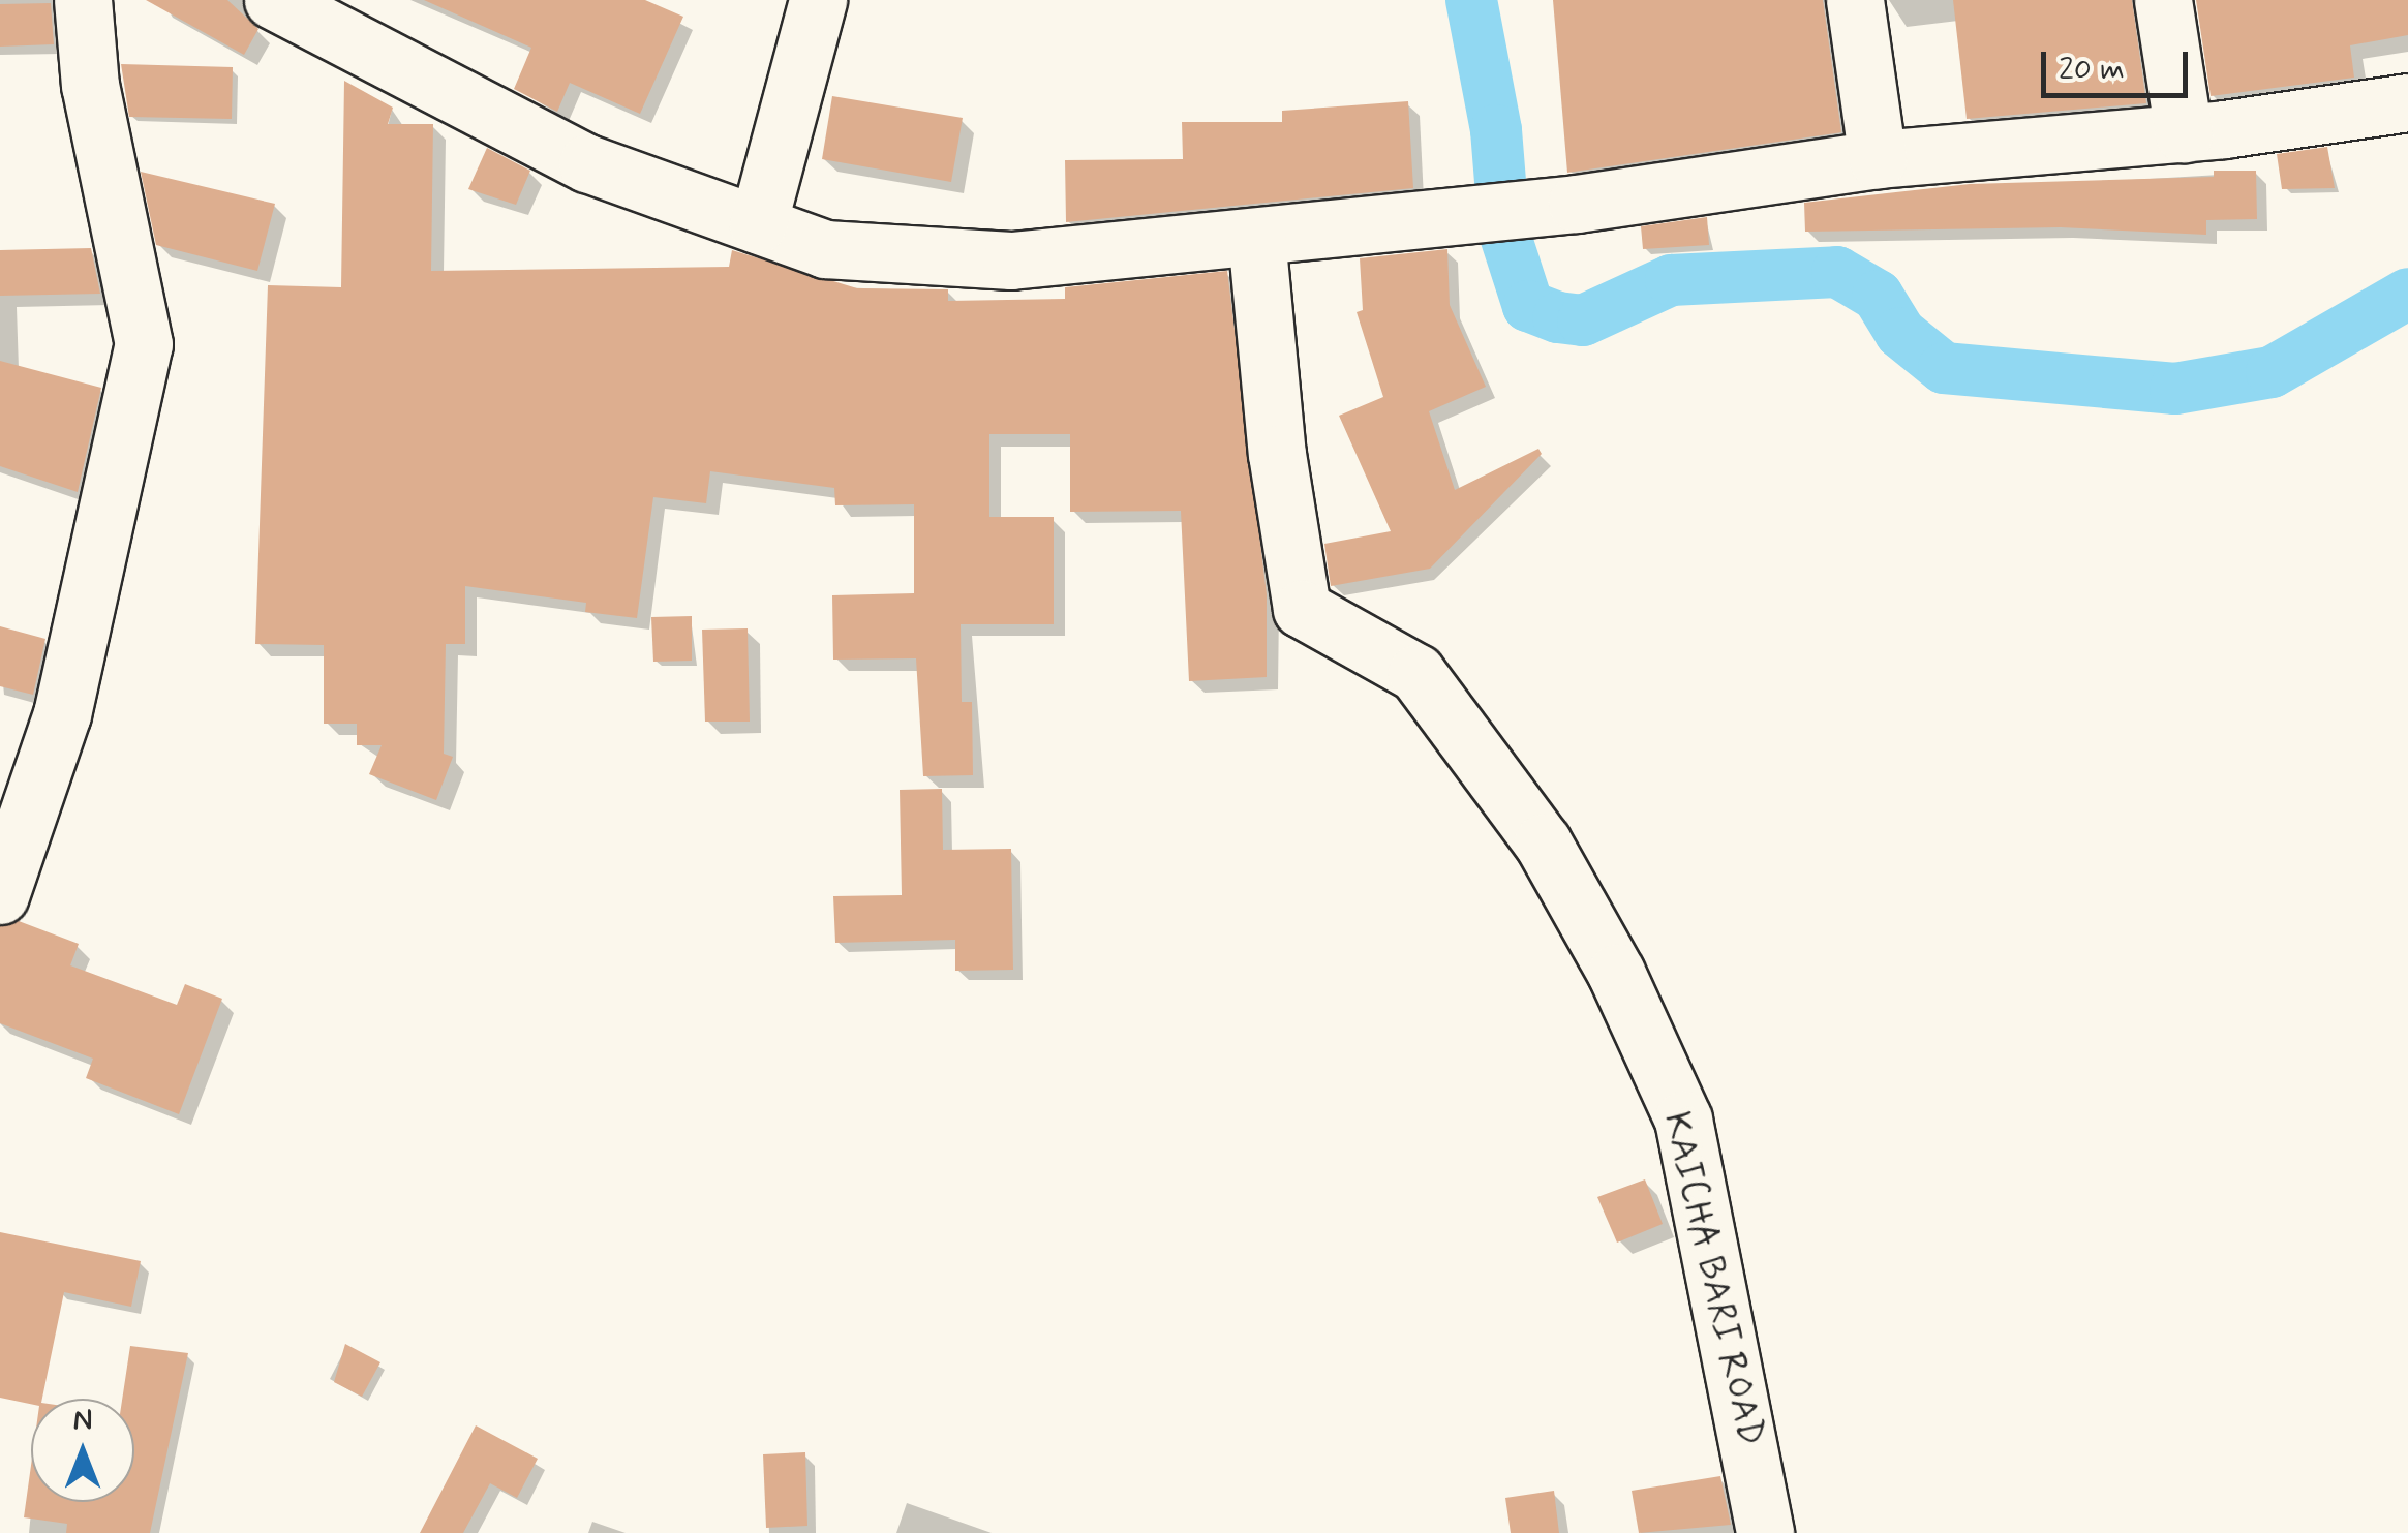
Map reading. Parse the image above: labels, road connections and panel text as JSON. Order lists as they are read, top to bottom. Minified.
{"streets":{"street":["KAICHA BARI ROAD"]},"scale_bar":"20 m","north":"top"}
